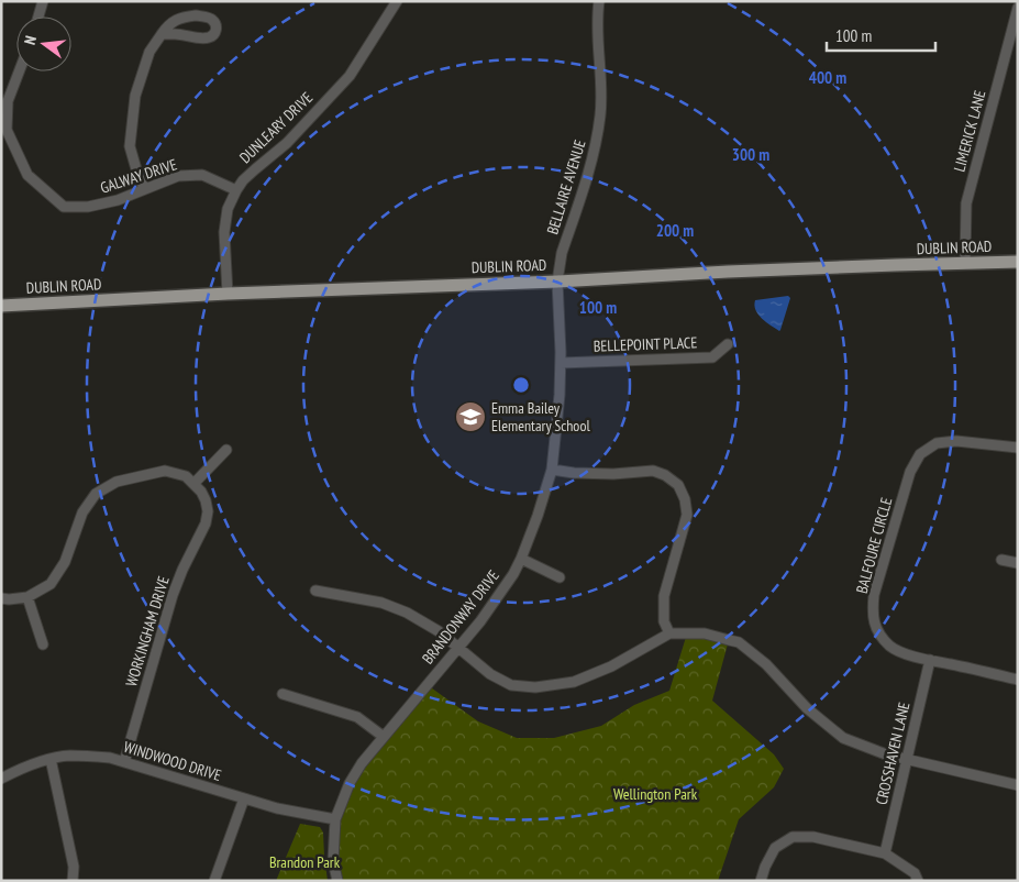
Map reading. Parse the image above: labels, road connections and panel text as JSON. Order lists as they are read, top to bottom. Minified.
{"streets":{"main road":["DUBLIN ROAD"],"street":["DUNLEARY DRIVE","LIMERICK LANE","GALWAY DRIVE","BELLAIRE AVENUE","BELLEPOINT PLACE","BALFOURE CIRCLE","BRANDONWAY DRIVE","WORKINGHAM DRIVE","CROSSHAVEN LANE","WINDWOOD DRIVE"]},"crossings":[["DUNLEARY DRIVE","GALWAY DRIVE"],["DUNLEARY DRIVE","DUBLIN ROAD"],["LIMERICK LANE","DUBLIN ROAD"],["BELLAIRE AVENUE","DUBLIN ROAD"],["BELLAIRE AVENUE","BRANDONWAY DRIVE"],["DUBLIN ROAD","BRANDONWAY DRIVE"],["BELLEPOINT PLACE","BRANDONWAY DRIVE"],["BALFOURE CIRCLE","CROSSHAVEN LANE"],["BRANDONWAY DRIVE","WINDWOOD DRIVE"],["WORKINGHAM DRIVE","WINDWOOD DRIVE"]],"parks":["Wellington Park","Brandon Park"],"places":{"school or university":["Emma Bailey Elementary School"]},"scale_bar":"100 m","north":"left","rings":["400 m","300 m","200 m","100 m"]}
